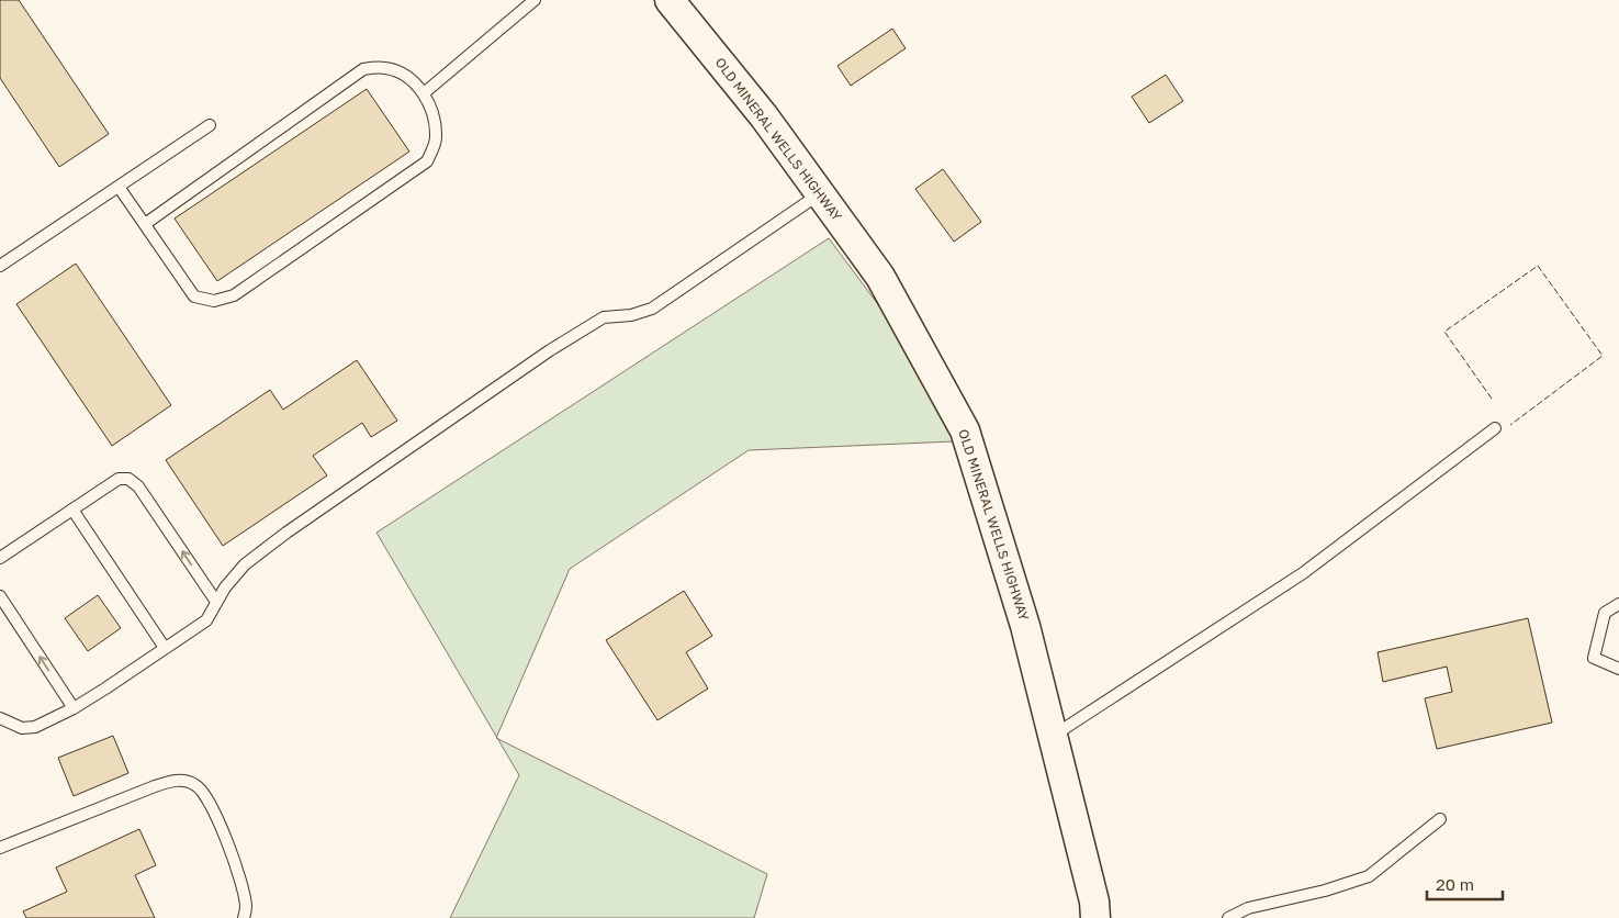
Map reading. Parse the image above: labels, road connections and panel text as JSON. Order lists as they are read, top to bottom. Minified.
{"streets":{"street":["OLD MINERAL WELLS HIGHWAY"]},"scale_bar":"20 m"}
